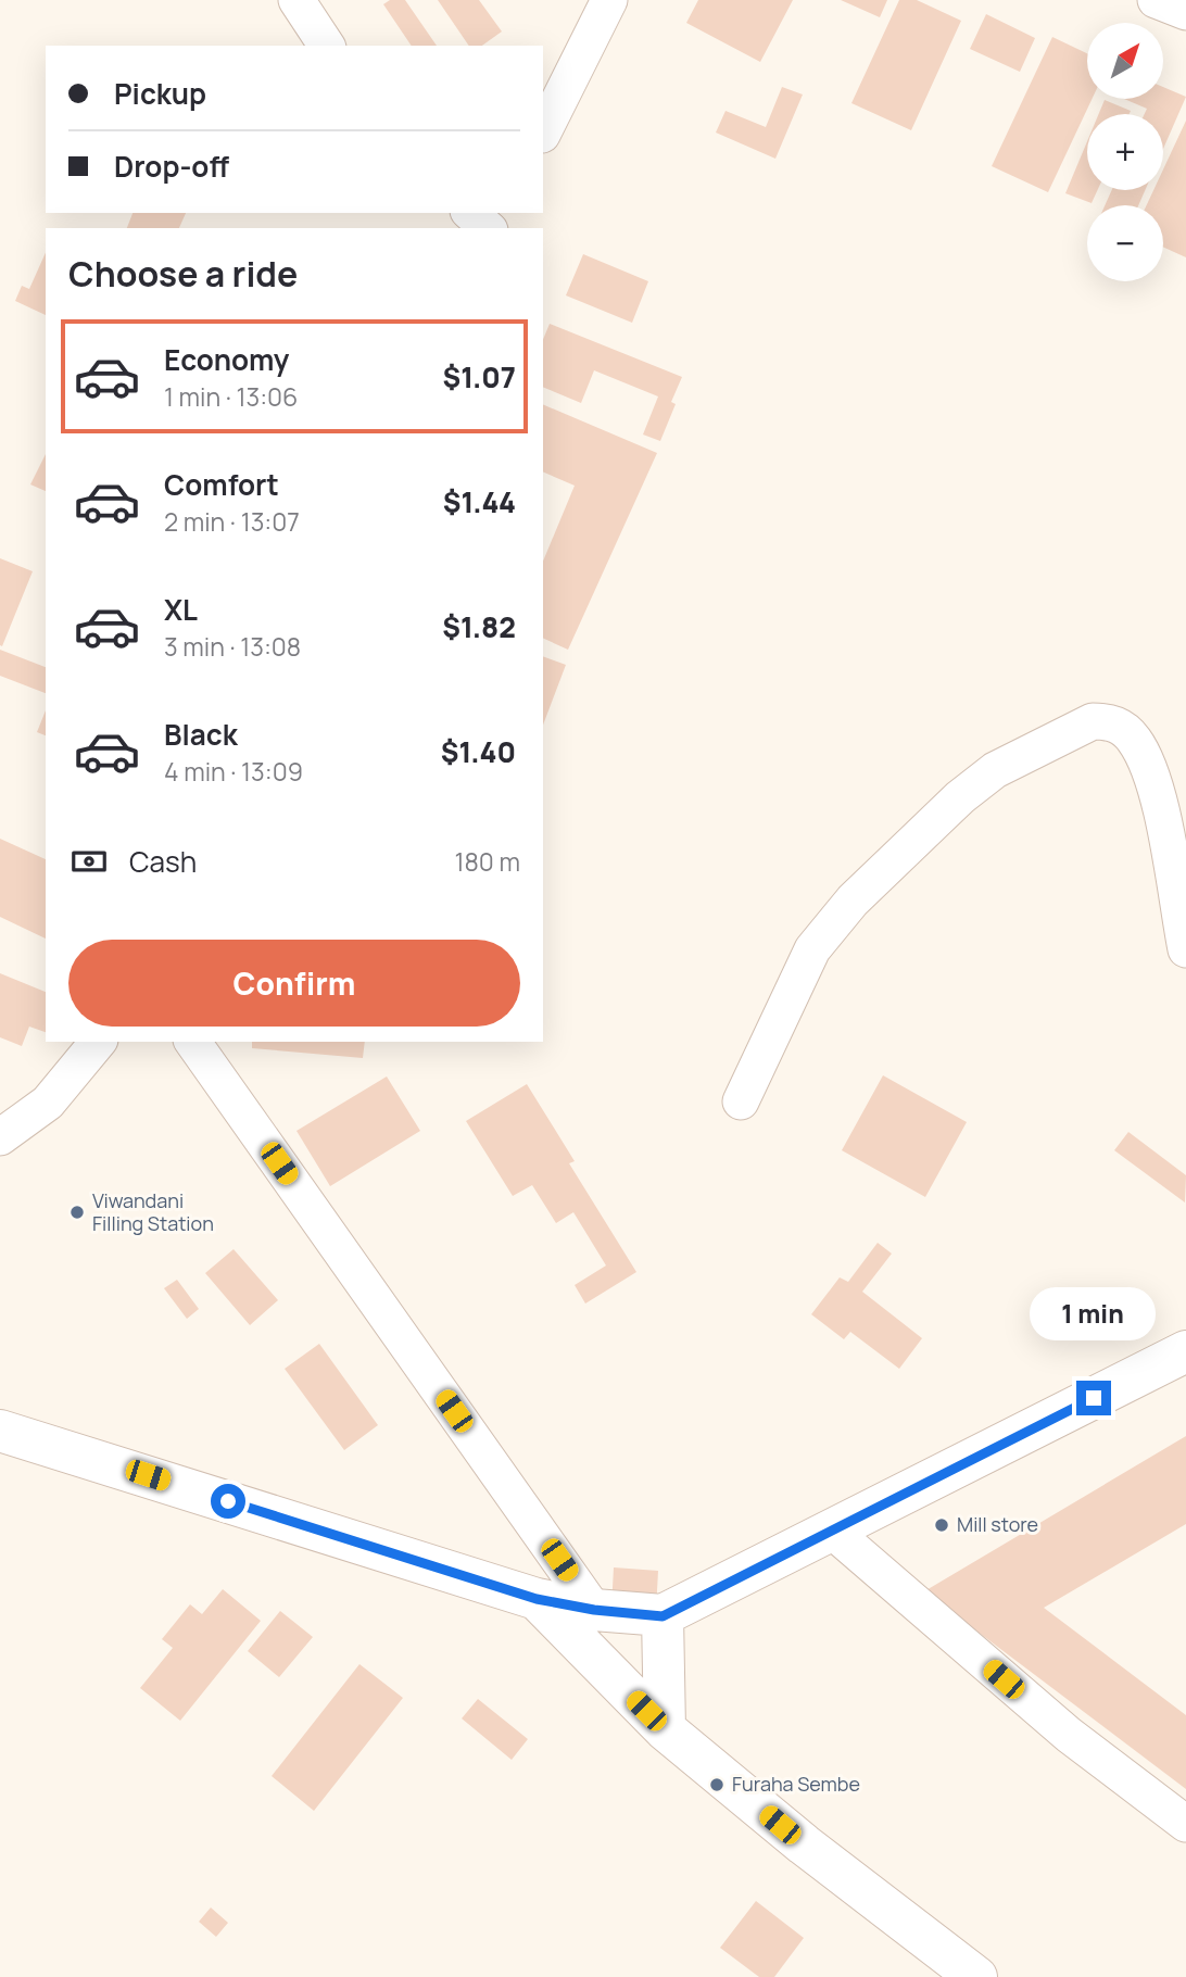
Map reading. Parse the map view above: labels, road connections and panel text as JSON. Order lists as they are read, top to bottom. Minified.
{"places":["Viwandani Filling Station","Mill store","Furaha Sembe"],"north":"top right","page":{"map_buttons":["+","−"],"banner":["Pickup","Drop-off"],"heading":"Choose a ride","list":[{"name":"Economy","note":"1 min · 13:06","value":"$1.07"},{"name":"Comfort","note":"2 min · 13:07","value":"$1.44"},{"name":"XL","note":"3 min · 13:08","value":"$1.82"},{"name":"Black","note":"4 min · 13:09","value":"$1.40"}],"pay":["Cash","180 m"],"buttons":"Confirm","bubble":"1 min"}}
